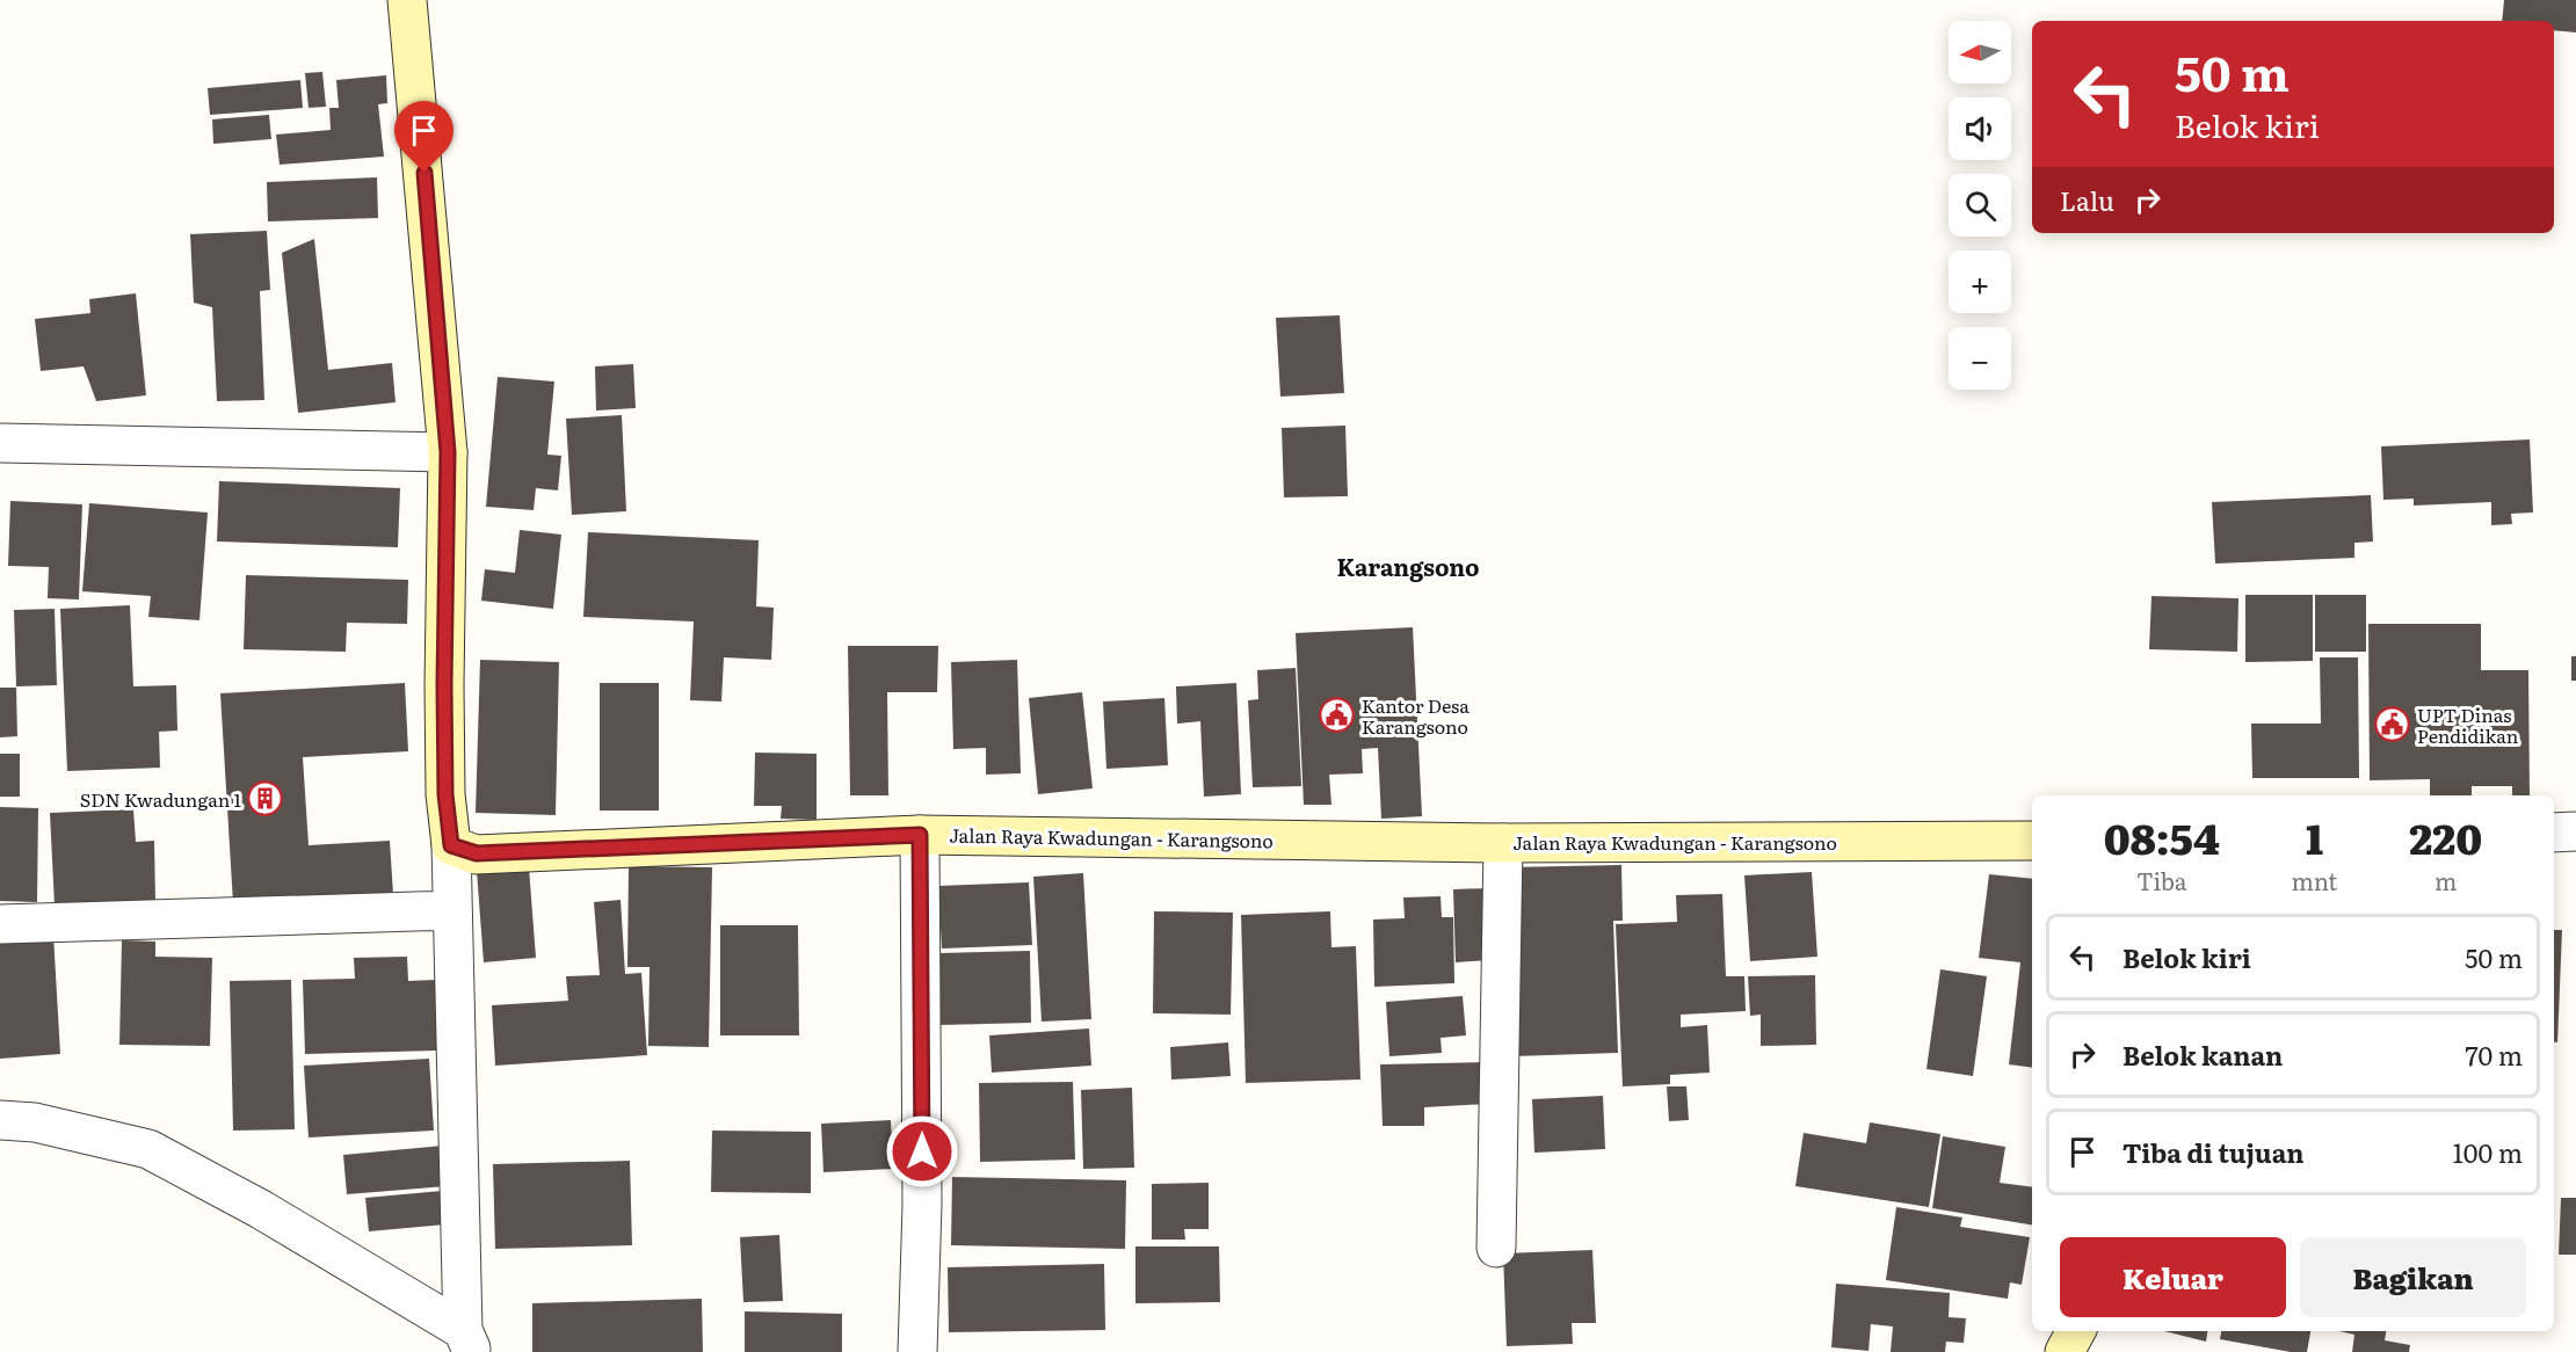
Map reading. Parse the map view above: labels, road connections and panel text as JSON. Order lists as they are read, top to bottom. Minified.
{"streets":{"main road":["Jalan Raya Kwadungan - Karangsono"]},"districts":["Karangsono"],"places":{"public building":["Kantor Desa Karangsono","UPT Dinas Pendidikan"],"building":["SDN Kwadungan 1"]},"north":"left","page":{"map_buttons":["+","−"],"turn":["50 m","Belok kiri"],"then":"Lalu","eta":["08:54","Tiba","1","mnt","220","m"],"list":[{"name":"Belok kiri","value":"50 m"},{"name":"Belok kanan","value":"70 m"},{"name":"Tiba di tujuan","value":"100 m"}],"buttons":["Keluar","Bagikan"]}}
